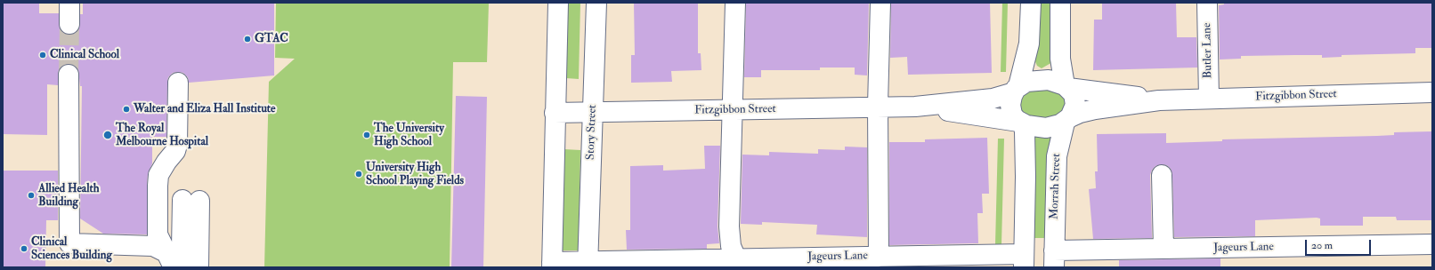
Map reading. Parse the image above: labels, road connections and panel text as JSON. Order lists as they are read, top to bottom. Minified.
{"streets":{"street":["Butler Lane","Fitzgibbon Street","Story Street","Morrah Street","Jageurs Lane"]},"crossings":[["Butler Lane","Fitzgibbon Street"],["Fitzgibbon Street","Story Street"],["Fitzgibbon Street","Morrah Street"],["Story Street","Jageurs Lane"],["Morrah Street","Jageurs Lane"]],"places":["GTAC","Clinical School","Walter and Eliza Hall Institute","The Royal Melbourne Hospital","The University High School","University High School Playing Fields","Allied Health Building","Clinical Sciences Building"],"scale_bar":"20 m"}
